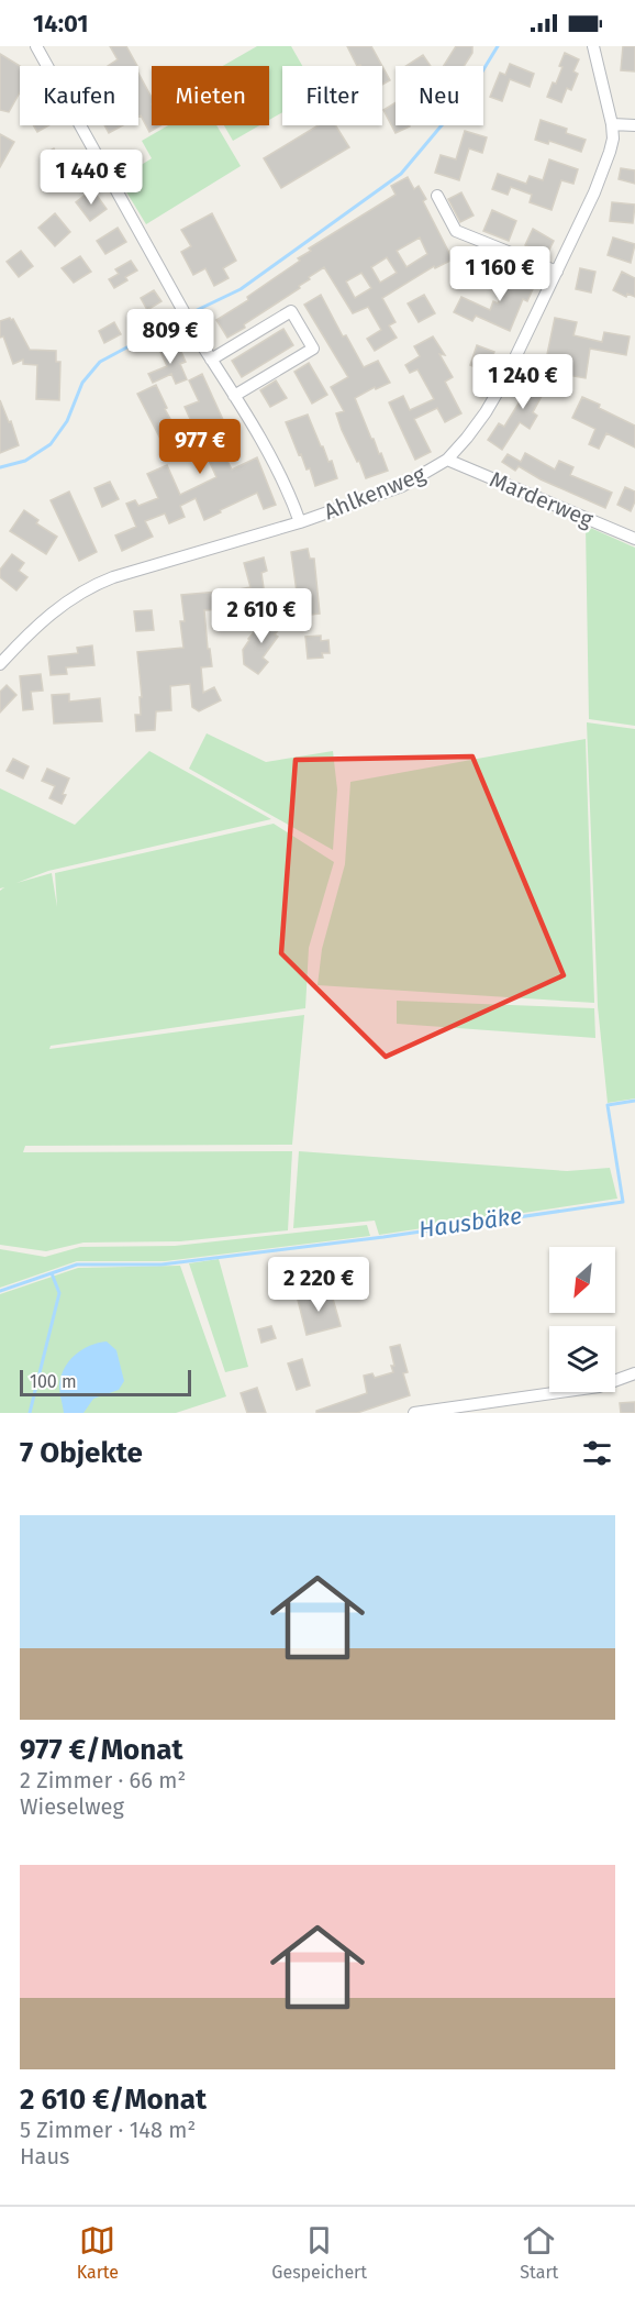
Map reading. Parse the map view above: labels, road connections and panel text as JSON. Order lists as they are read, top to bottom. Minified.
{"streets":{"street":["Ahlkenweg","Marderweg"]},"crossings":[["Ahlkenweg","Marderweg"]],"water":["Hausbäke"],"scale_bar":"100 m","north":"bottom left","page":{"status":"14:01","chip":["Kaufen","Mieten","Filter","Neu"],"price":["1 440 €","1 160 €","809 €","1 240 €","977 €","2 610 €","2 220 €"],"scale":"100 m","heading":"7 Objekte","list":[{"name":"977 €/Monat","note":"2 Zimmer · 66 m² · Wieselweg"},{"name":"2 610 €/Monat","note":"5 Zimmer · 148 m² · Haus"}],"tabs":["Karte","Gespeichert","Start"]}}
